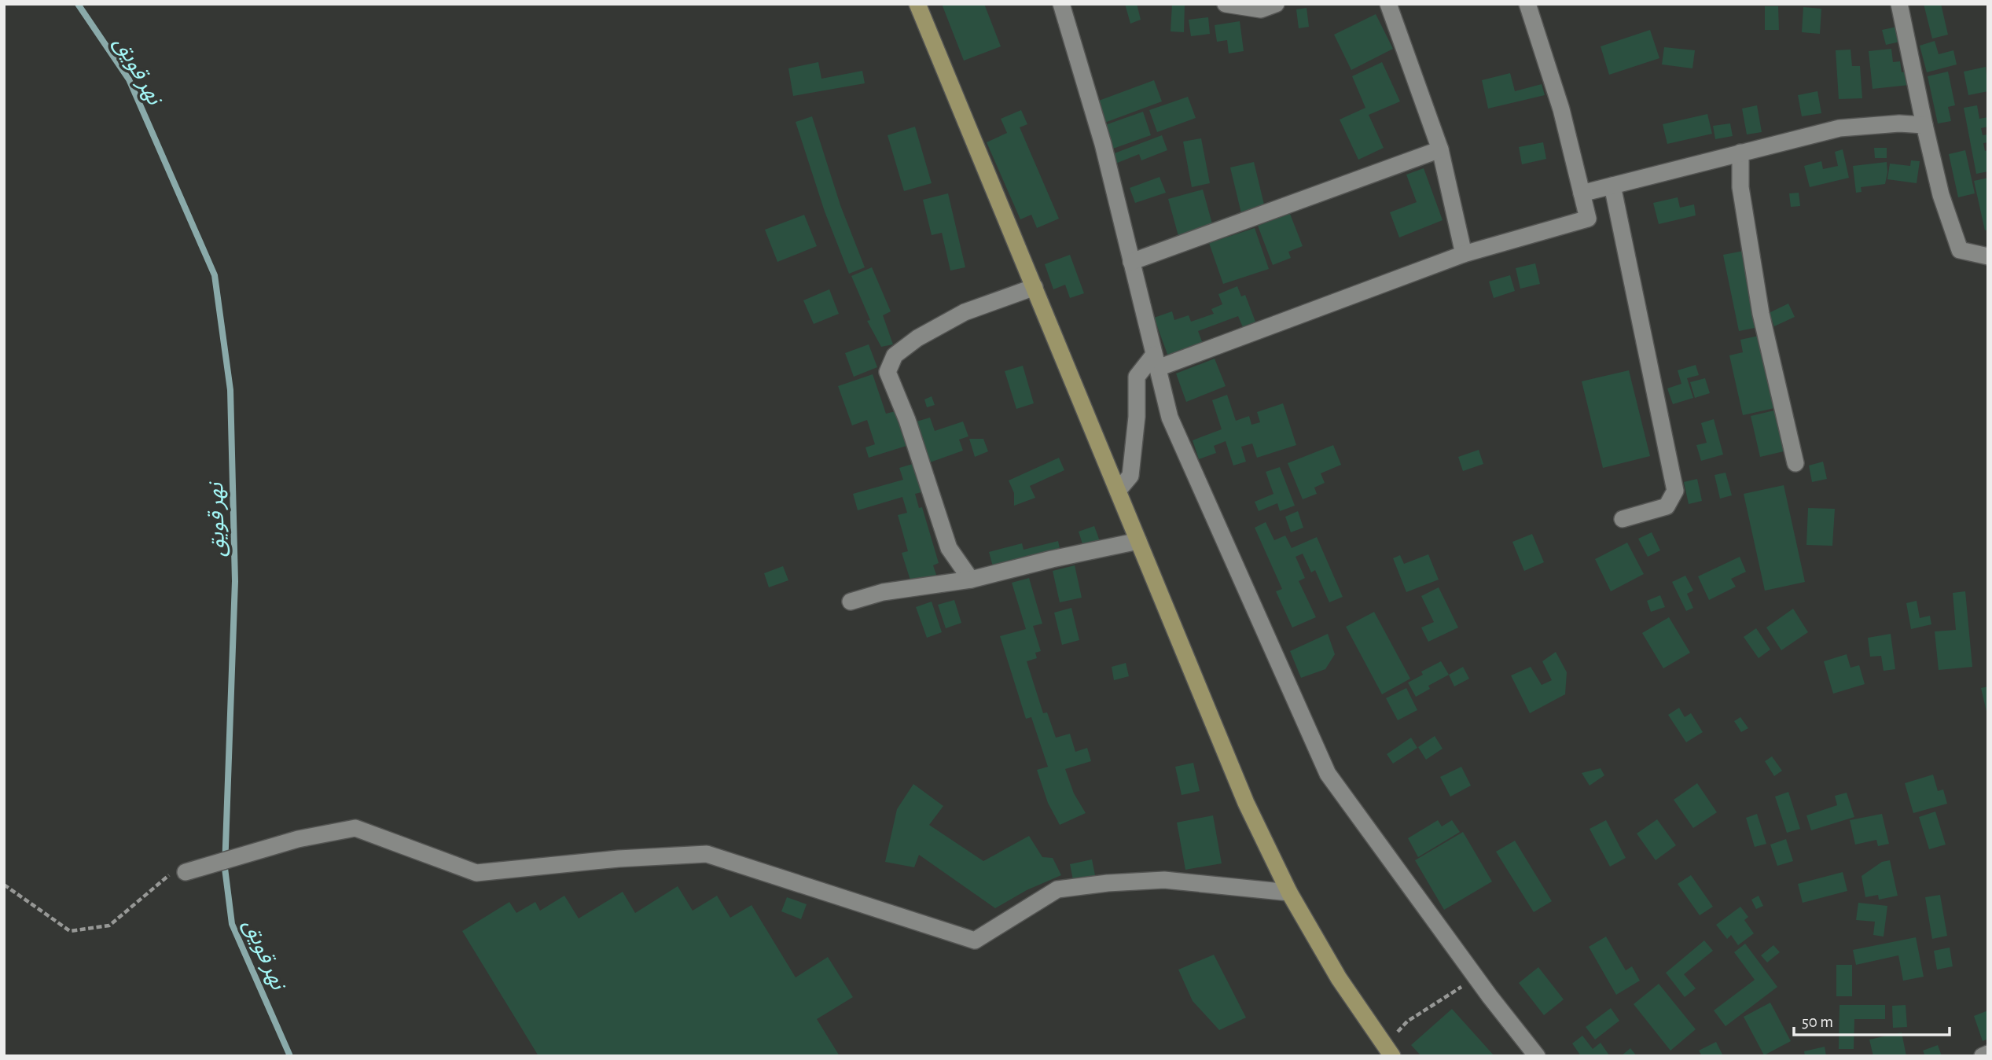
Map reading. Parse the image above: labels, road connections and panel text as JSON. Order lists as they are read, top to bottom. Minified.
{"water":["نهر قويق"],"scale_bar":"50 m"}
